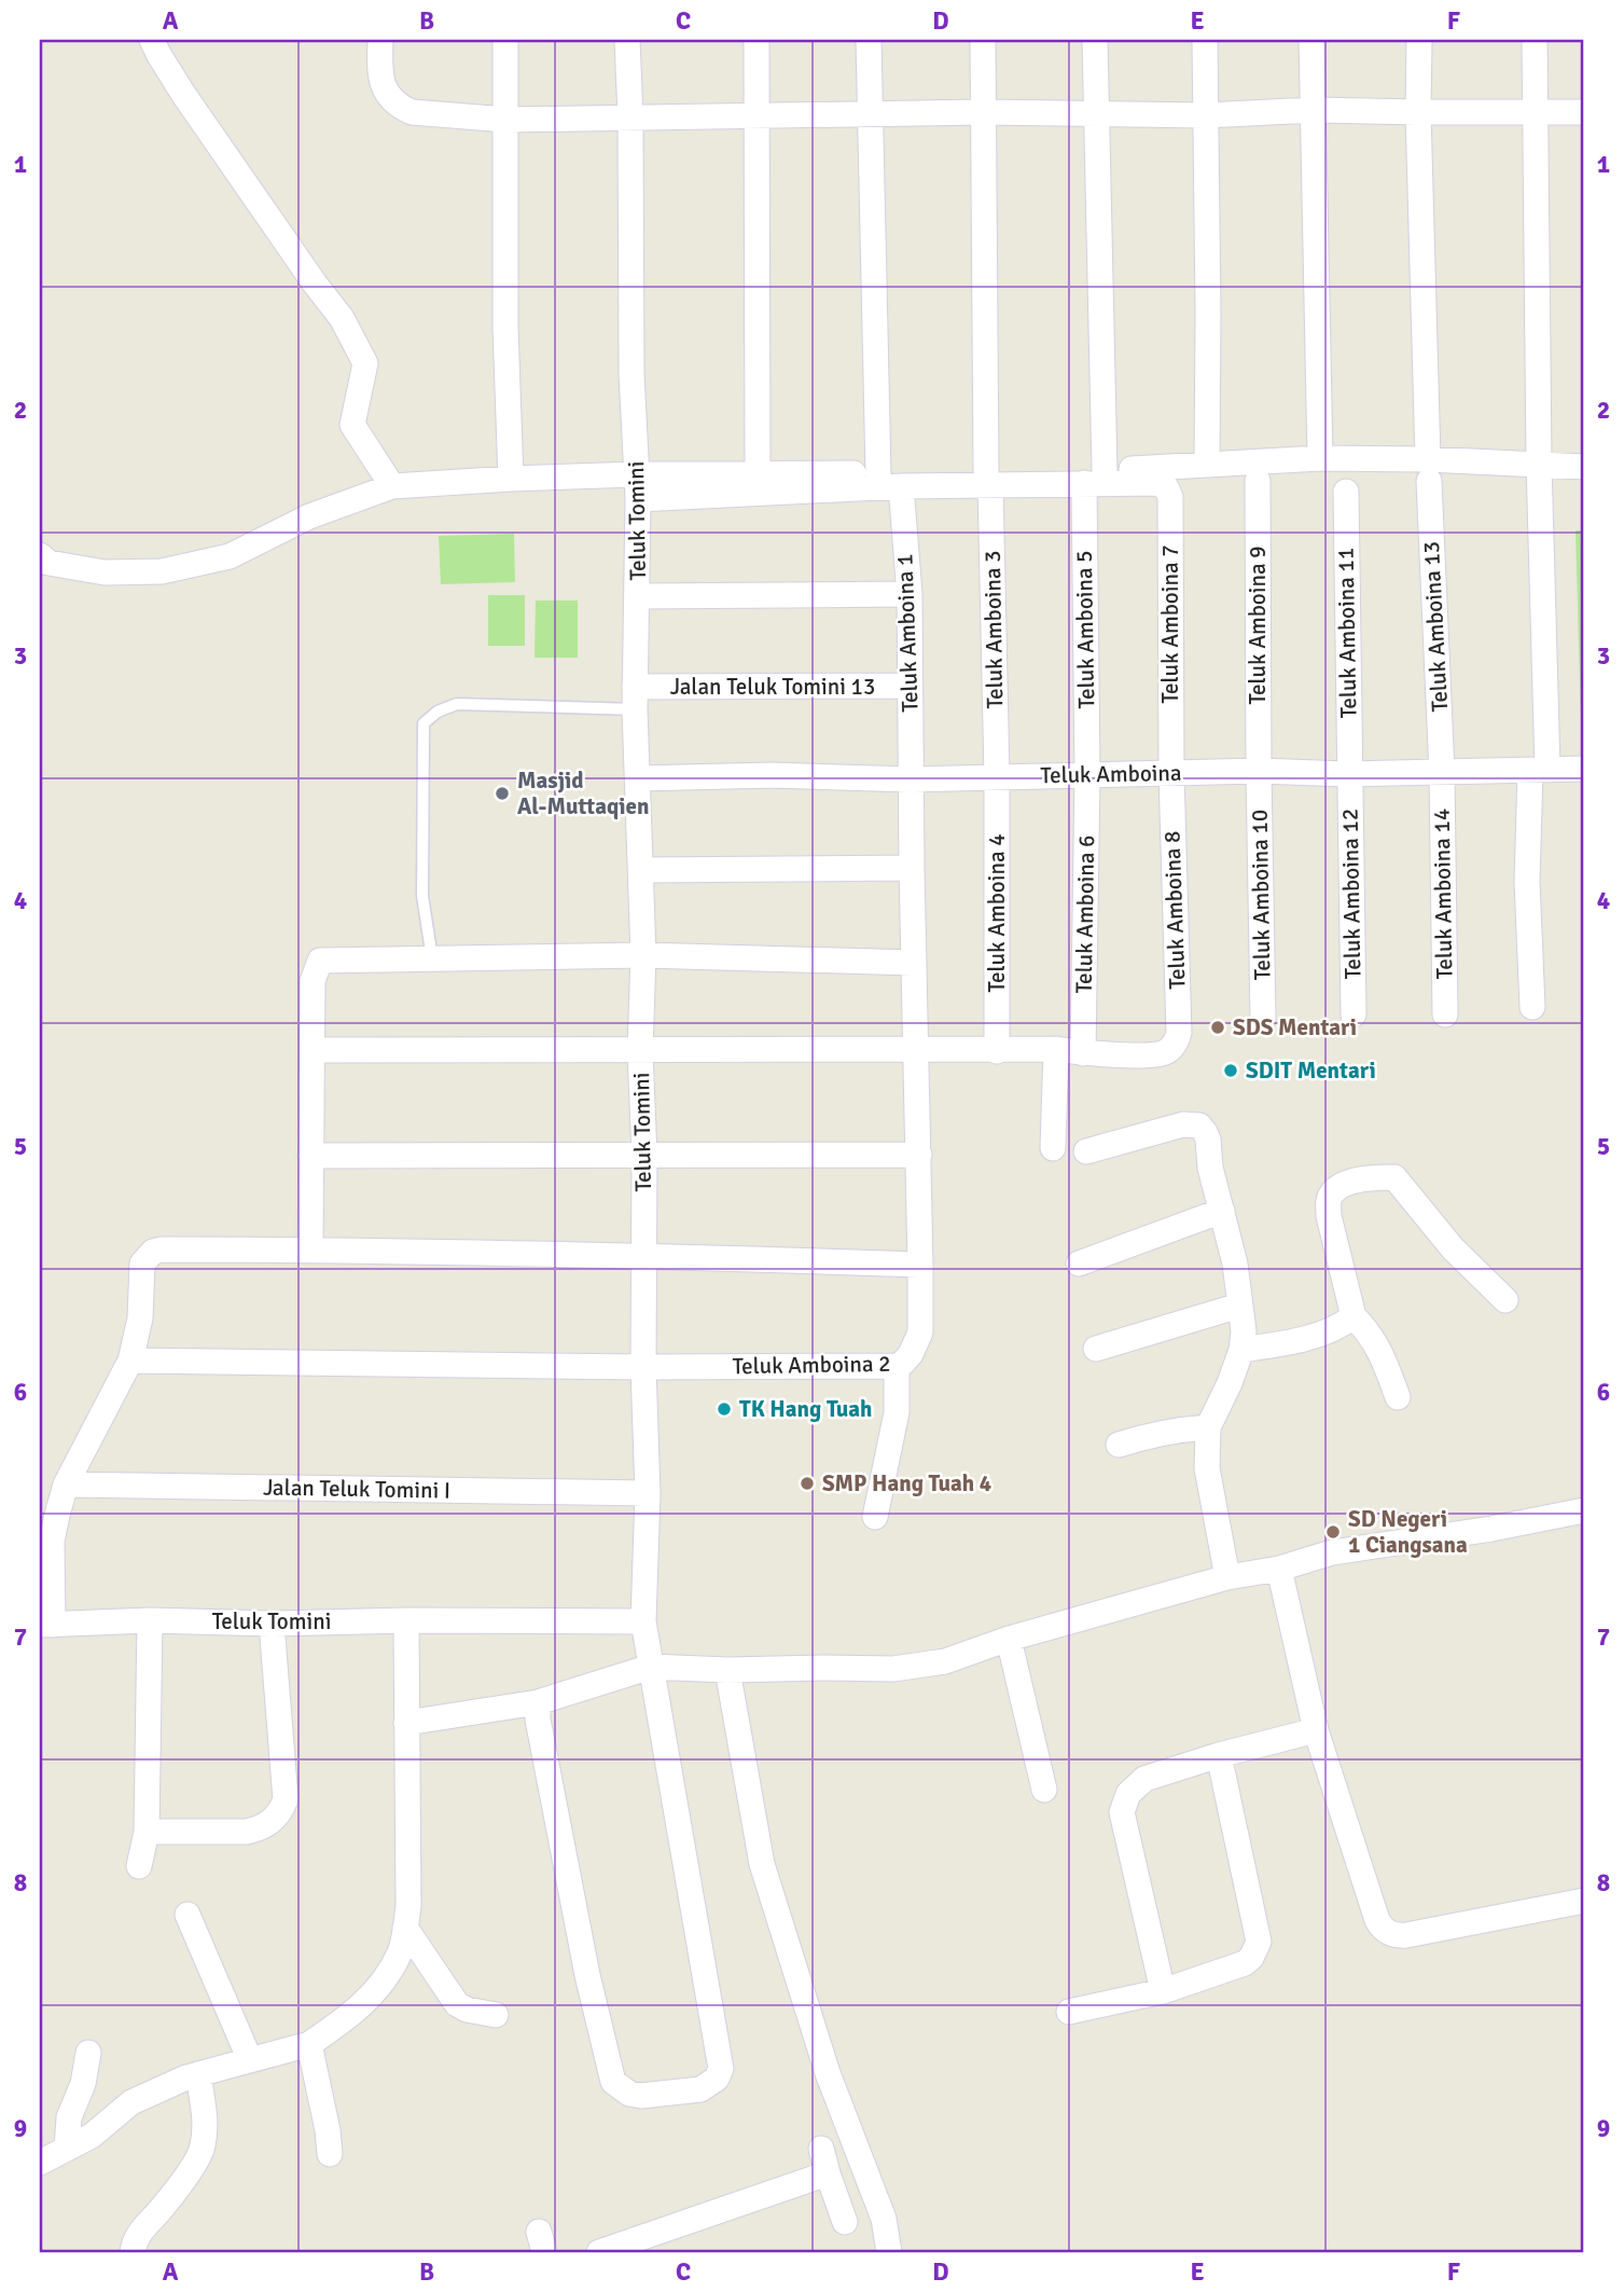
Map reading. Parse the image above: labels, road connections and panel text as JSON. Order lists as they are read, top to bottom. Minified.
{"streets":{"street":["Teluk Tomini","Teluk Amboina 7","Teluk Amboina 9","Teluk Amboina 13","Teluk Amboina 3","Teluk Amboina 5","Teluk Amboina 1","Teluk Amboina 11","Jalan Teluk Tomini 13","Teluk Amboina","Teluk Amboina 12","Teluk Amboina 14","Teluk Amboina 10","Teluk Amboina 8","Teluk Amboina 4","Teluk Amboina 6","Teluk Amboina 2","Jalan Teluk Tomini I"]},"crossings":[["Teluk Tomini","Jalan Teluk Tomini 13"],["Teluk Tomini","Teluk Amboina"],["Teluk Tomini","Teluk Amboina 2"],["Teluk Tomini","Jalan Teluk Tomini I"],["Teluk Amboina 7","Teluk Amboina 5"],["Teluk Amboina 7","Teluk Amboina"],["Teluk Amboina 7","Teluk Amboina 8"],["Teluk Amboina 9","Teluk Amboina"],["Teluk Amboina 9","Teluk Amboina 10"],["Teluk Amboina 13","Teluk Amboina"],["Teluk Amboina 13","Teluk Amboina 14"],["Teluk Amboina 3","Teluk Amboina"],["Teluk Amboina 3","Teluk Amboina 4"],["Teluk Amboina 5","Teluk Amboina"],["Teluk Amboina 5","Teluk Amboina 6"],["Teluk Amboina 1","Jalan Teluk Tomini 13"],["Teluk Amboina 1","Teluk Amboina"],["Teluk Amboina 1","Teluk Amboina 2"],["Teluk Amboina 11","Teluk Amboina"],["Teluk Amboina 11","Teluk Amboina 12"],["Teluk Amboina","Teluk Amboina 12"],["Teluk Amboina","Teluk Amboina 14"],["Teluk Amboina","Teluk Amboina 10"],["Teluk Amboina","Teluk Amboina 8"],["Teluk Amboina","Teluk Amboina 4"],["Teluk Amboina","Teluk Amboina 6"],["Teluk Amboina","Teluk Amboina 2"],["Teluk Amboina 8","Teluk Amboina 6"]],"places":["Masjid Al-Muttaqien","SDS Mentari","SDIT Mentari","TK Hang Tuah","SMP Hang Tuah 4","SD Negeri 1 Ciangsana"],"grid":{"columns":["A","B","C","D","E","F"],"rows":["1","2","3","4","5","6","7","8","9"]}}
